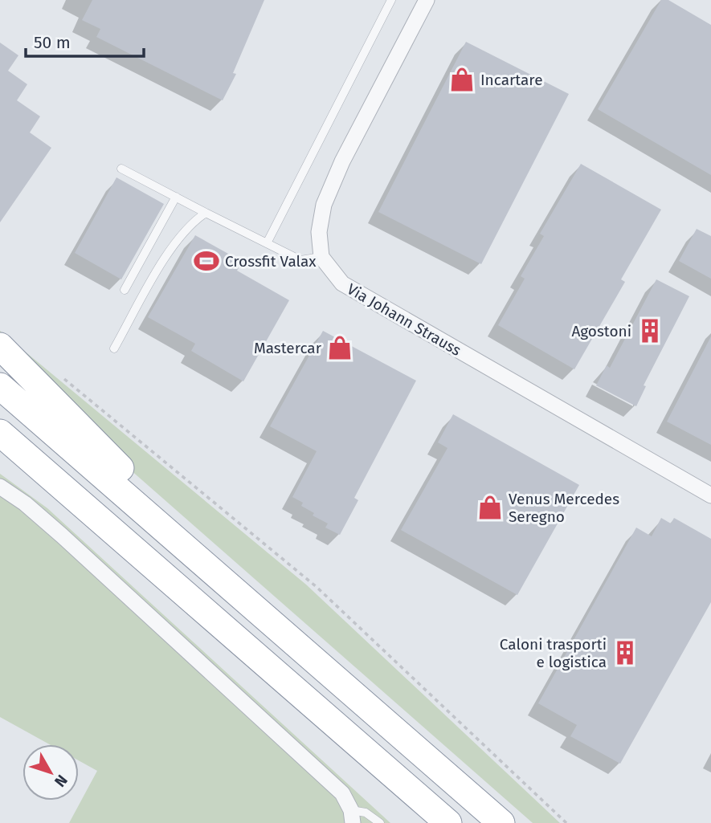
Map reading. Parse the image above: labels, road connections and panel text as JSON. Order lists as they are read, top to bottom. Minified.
{"streets":{"street":["Via Johann Strauss"]},"places":{"shop":["Incartare","Mastercar","Venus Mercedes Seregno"],"sports":["Crossfit Valax"],"building":["Agostoni","Caloni trasporti e logistica"]},"scale_bar":"50 m","north":"bottom right"}
